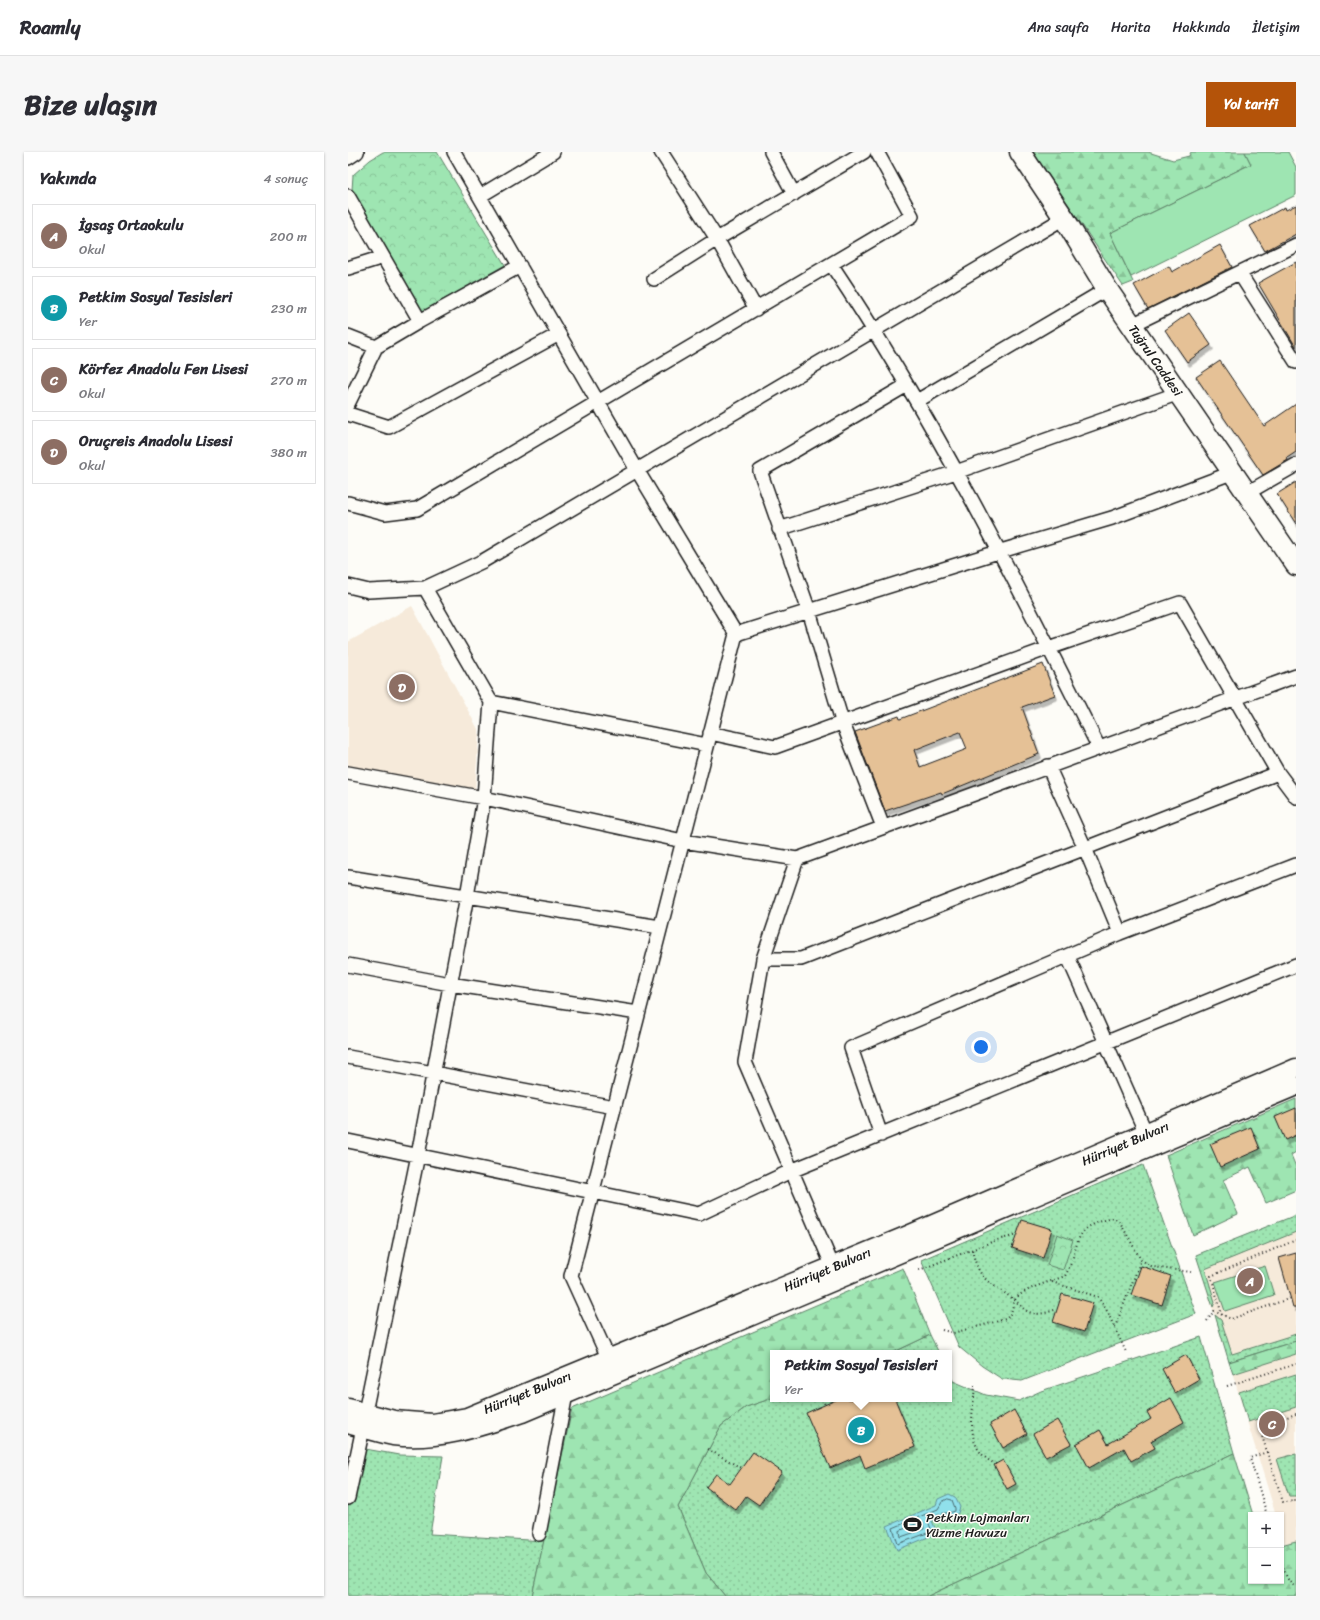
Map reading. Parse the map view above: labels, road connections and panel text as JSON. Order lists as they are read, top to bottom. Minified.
{"streets":{"main road":["Tuğrul Caddesi","Hürriyet Bulvarı"]},"places":{"sports":["Petkim Lojmanları Yüzme Havuzu"]},"page":{"header":"Roamly","nav":["Ana sayfa","Harita","Hakkında","İletişim"],"title":"Bize ulaşın","buttons":"Yol tarifi","heading":["Yakında","4 sonuç"],"list":[{"mark":"A","name":"İgsaş Ortaokulu","note":"Okul","value":"200 m"},{"mark":"B","name":"Petkim Sosyal Tesisleri","note":"Yer","value":"230 m"},{"mark":"C","name":"Körfez Anadolu Fen Lisesi","note":"Okul","value":"270 m"},{"mark":"D","name":"Oruçreis Anadolu Lisesi","note":"Okul","value":"380 m"}],"pins":["D","A","C","B"],"popup":["Petkim Sosyal Tesisleri","Yer"],"map_buttons":["+","−"]}}
